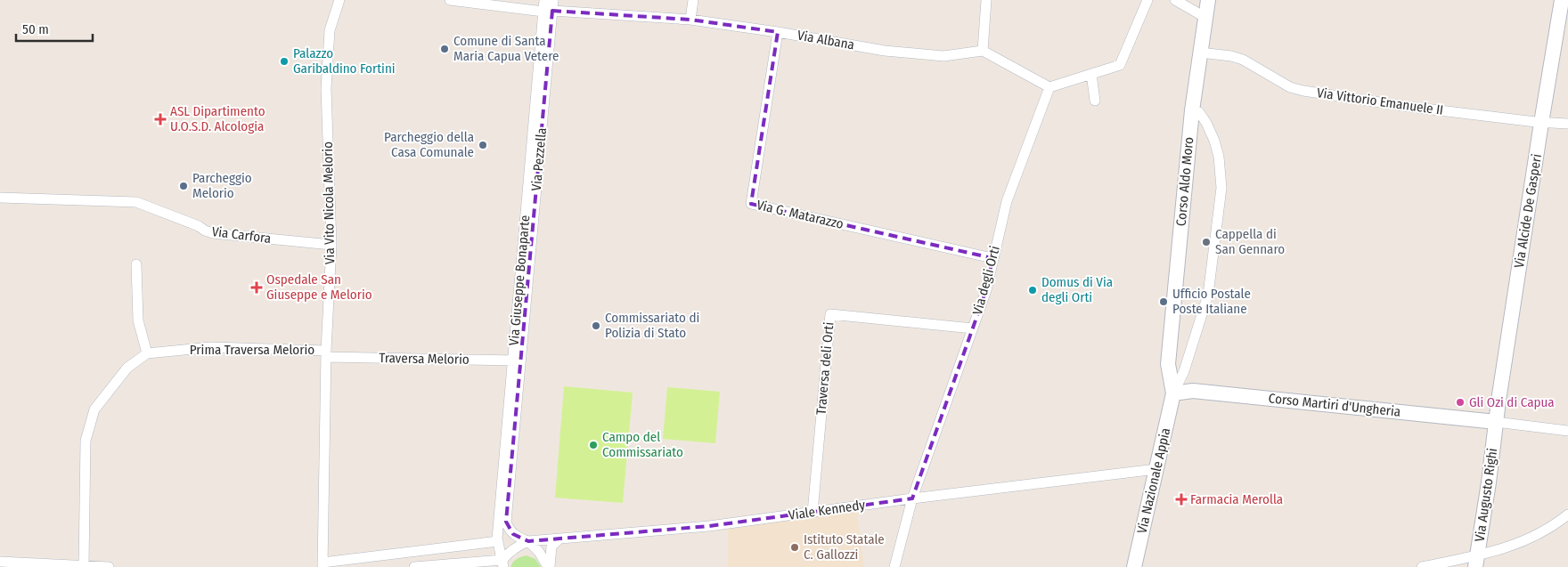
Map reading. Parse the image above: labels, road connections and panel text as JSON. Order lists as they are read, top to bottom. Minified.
{"streets":{"main road":["Corso Aldo Moro","Via Alcide De Gasperi","Corso Martiri d'Ungheria","Via Nazionale Appia","Via Augusto Righi"],"street":["Via Albana","Via Vittorio Emanuele II","Via Pezzella","Via Vito Nicola Melorio","Via G. Matarazzo","Via Carfora","Via Giuseppe Bonaparte","Via degli Orti","Prima Traversa Melorio","Traversa Melorio","Traversa deli Orti","Viale Kennedy"]},"crossings":[["Via Albana","Via Pezzella"],["Via Albana","Via G. Matarazzo"],["Via Vittorio Emanuele II","Corso Aldo Moro"],["Via Vittorio Emanuele II","Via Alcide De Gasperi"],["Via Pezzella","Via Giuseppe Bonaparte"],["Via Pezzella","Traversa Melorio"],["Via Pezzella","Viale Kennedy"],["Corso Aldo Moro","Corso Martiri d'Ungheria"],["Corso Aldo Moro","Via Nazionale Appia"],["Via Vito Nicola Melorio","Via Carfora"],["Via Vito Nicola Melorio","Prima Traversa Melorio"],["Via Vito Nicola Melorio","Traversa Melorio"],["Via Alcide De Gasperi","Corso Martiri d'Ungheria"],["Via Alcide De Gasperi","Via Augusto Righi"],["Via G. Matarazzo","Via degli Orti"],["Via Giuseppe Bonaparte","Traversa Melorio"],["Via degli Orti","Traversa deli Orti"],["Via degli Orti","Viale Kennedy"],["Prima Traversa Melorio","Traversa Melorio"],["Traversa deli Orti","Viale Kennedy"],["Corso Martiri d'Ungheria","Via Nazionale Appia"],["Corso Martiri d'Ungheria","Via Augusto Righi"],["Via Nazionale Appia","Viale Kennedy"]],"places":{"other":["Comune di Santa Maria Capua Vetere","Palazzo Garibaldino Fortini","Parcheggio della Casa Comunale","Parcheggio Melorio","Cappella di San Gennaro","Domus di Via degli Orti","Ufficio Postale Poste Italiane","Commissariato di Polizia di Stato","Gli Ozi di Capua","Campo del Commissariato","Istituto Statale C. Gallozzi"],"health":["ASL Dipartimento U.O.S.D. Alcologia","Ospedale San Giuseppe e Melorio","Farmacia Merolla"]},"scale_bar":"50 m"}
